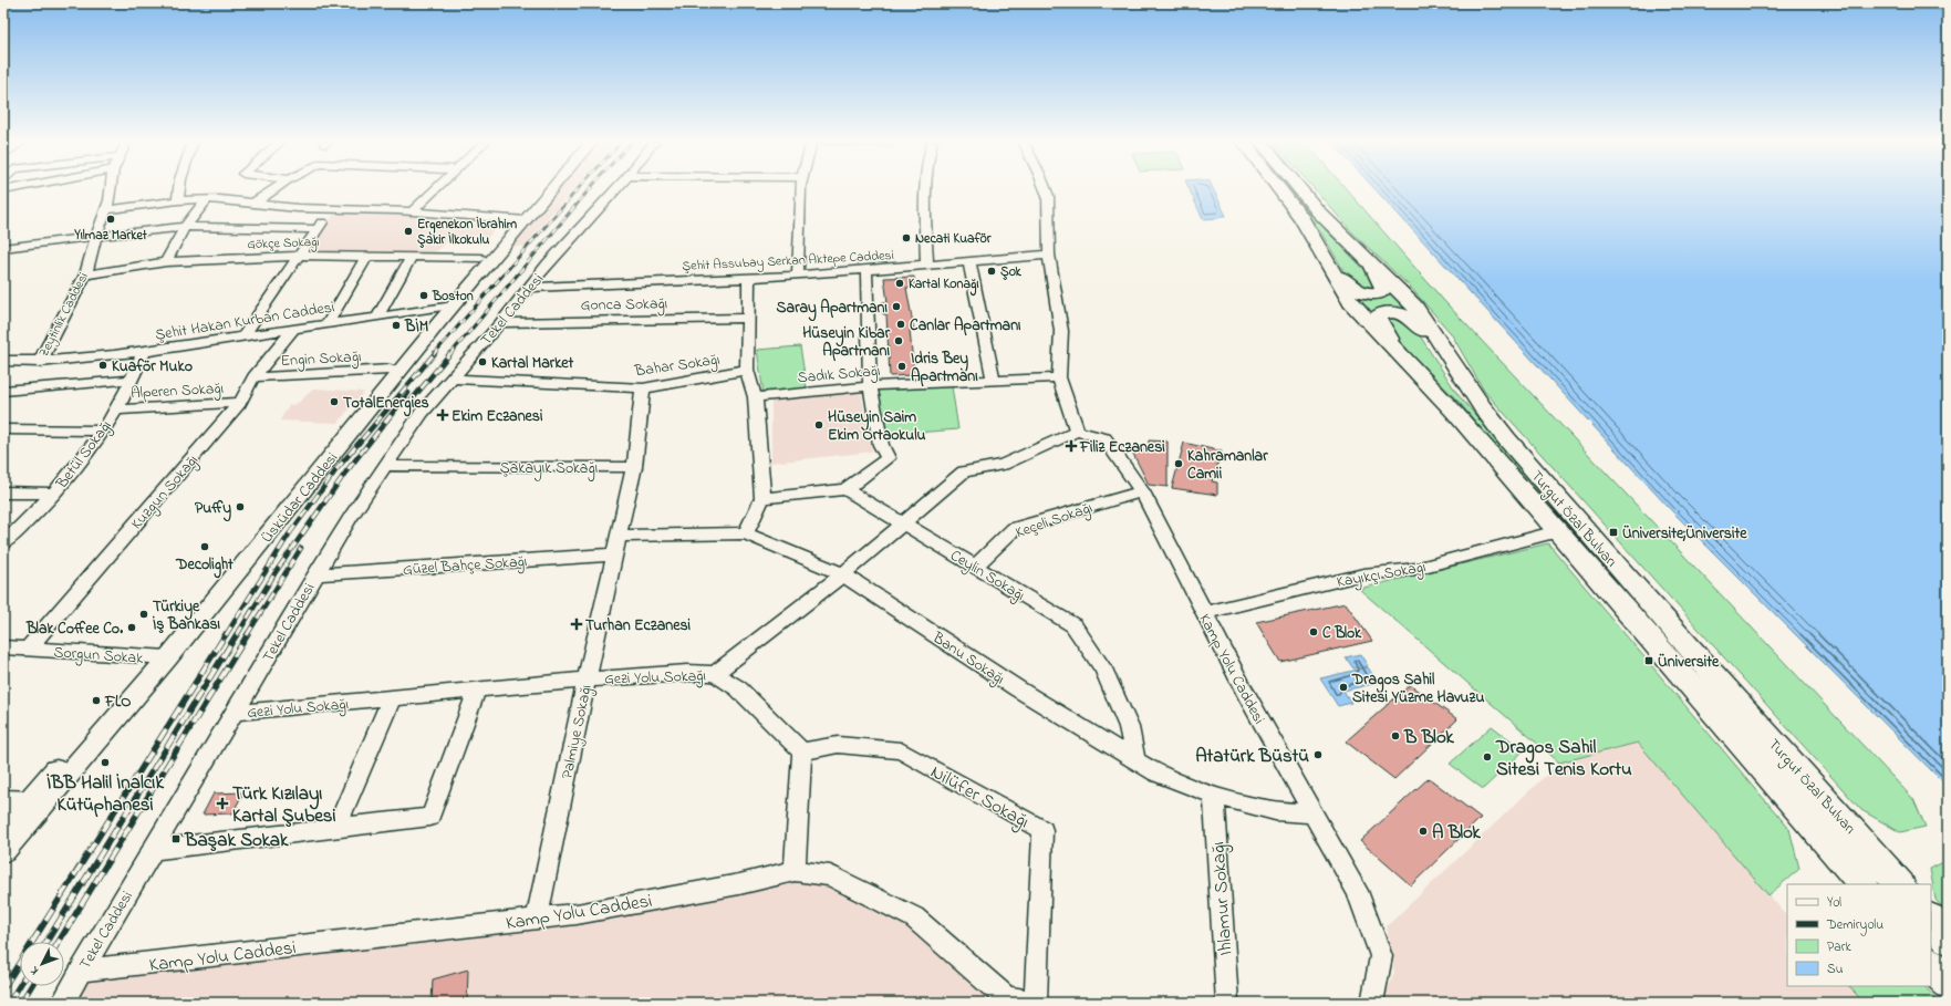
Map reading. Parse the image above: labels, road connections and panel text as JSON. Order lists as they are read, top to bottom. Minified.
{"streets":{"highway":["Turgut Özal Bulvarı"],"main road":["Üsküdar Caddesi"],"street":["Gökçe Sokağı","Şehit Assubay Serkan Aktepe Caddesi","Gonca Sokağı","Tekel Caddesi","Zeytinlik Caddesi","Şehit Hakan Kurban Caddesi","Engin Sokağı","Bahar Sokağı","Sadık Sokağı","Alperen Sokağı","Betül Sokağı","Şakayık Sokağı","Kuzgun Sokağı","Keçeli Sokağı","Güzel Bahçe Sokağı","Kayıkçı Sokağı","Ceylin Sokağı","Sorgun Sokak","Banu Sokağı","Kamp Yolu Caddesi","Gezi Yolu Sokağı","Palmiye Sokağı","Nilüfer Sokağı","Ihlamur Sokağı"]},"crossings":[["Gökçe Sokağı","Zeytinlik Caddesi"],["Gökçe Sokağı","Üsküdar Caddesi"],["Şehit Assubay Serkan Aktepe Caddesi","Tekel Caddesi"],["Gonca Sokağı","Tekel Caddesi"],["Tekel Caddesi","Bahar Sokağı"],["Tekel Caddesi","Şakayık Sokağı"],["Tekel Caddesi","Güzel Bahçe Sokağı"],["Tekel Caddesi","Kamp Yolu Caddesi"],["Tekel Caddesi","Gezi Yolu Sokağı"],["Zeytinlik Caddesi","Şehit Hakan Kurban Caddesi"],["Şehit Hakan Kurban Caddesi","Betül Sokağı"],["Şehit Hakan Kurban Caddesi","Kuzgun Sokağı"],["Şehit Hakan Kurban Caddesi","Üsküdar Caddesi"],["Engin Sokağı","Kuzgun Sokağı"],["Engin Sokağı","Üsküdar Caddesi"],["Alperen Sokağı","Betül Sokağı"],["Alperen Sokağı","Kuzgun Sokağı"],["Şakayık Sokağı","Palmiye Sokağı"],["Kuzgun Sokağı","Sorgun Sokak"],["Üsküdar Caddesi","Sorgun Sokak"],["Turgut Özal Bulvarı","Kayıkçı Sokağı"],["Keçeli Sokağı","Ceylin Sokağı"],["Keçeli Sokağı","Kamp Yolu Caddesi"],["Güzel Bahçe Sokağı","Palmiye Sokağı"],["Kayıkçı Sokağı","Kamp Yolu Caddesi"],["Ceylin Sokağı","Banu Sokağı"],["Ceylin Sokağı","Gezi Yolu Sokağı"],["Banu Sokağı","Kamp Yolu Caddesi"],["Banu Sokağı","Gezi Yolu Sokağı"],["Banu Sokağı","Palmiye Sokağı"],["Banu Sokağı","Ihlamur Sokağı"],["Kamp Yolu Caddesi","Gezi Yolu Sokağı"],["Kamp Yolu Caddesi","Palmiye Sokağı"],["Kamp Yolu Caddesi","Nilüfer Sokağı"],["Gezi Yolu Sokağı","Palmiye Sokağı"]],"places":{"other":["Yılmaz Market","Ergenekon İbrahim Şakir İlkokulu","Necati Kuaför","Şok","Kartal Konağı","Boston","Saray Apartmanı","Canlar Apartmanı","BİM","Hüseyin Kibar Apartmanı","Kartal Market","Kuaför Muko","Idris Bey Apartmanı","TotalEnergies","Hüseyin Saim Ekim Ortaokulu","Kahramanlar Camii","Puffy","Decolight","Türkiye İş Bankası","Blak Coffee Co.","C Blok","Dragos Sahil Sitesi Yüzme Havuzu","FLO","B Blok","Atatürk Büstü","Dragos Sahil Sitesi Tenis Kortu","İBB Halil İnalcık Kütüphanesi","A Blok"],"health":["Ekim Eczanesi","Filiz Eczanesi","Turhan Eczanesi","Türk Kızılayı Kartal Şubesi"],"transit":["Üniversite;Üni̇versi̇te","Üniversite","Başak Sokak"]},"legend":["Yol","Demiryolu","Park","Su"],"north":"bottom left"}
